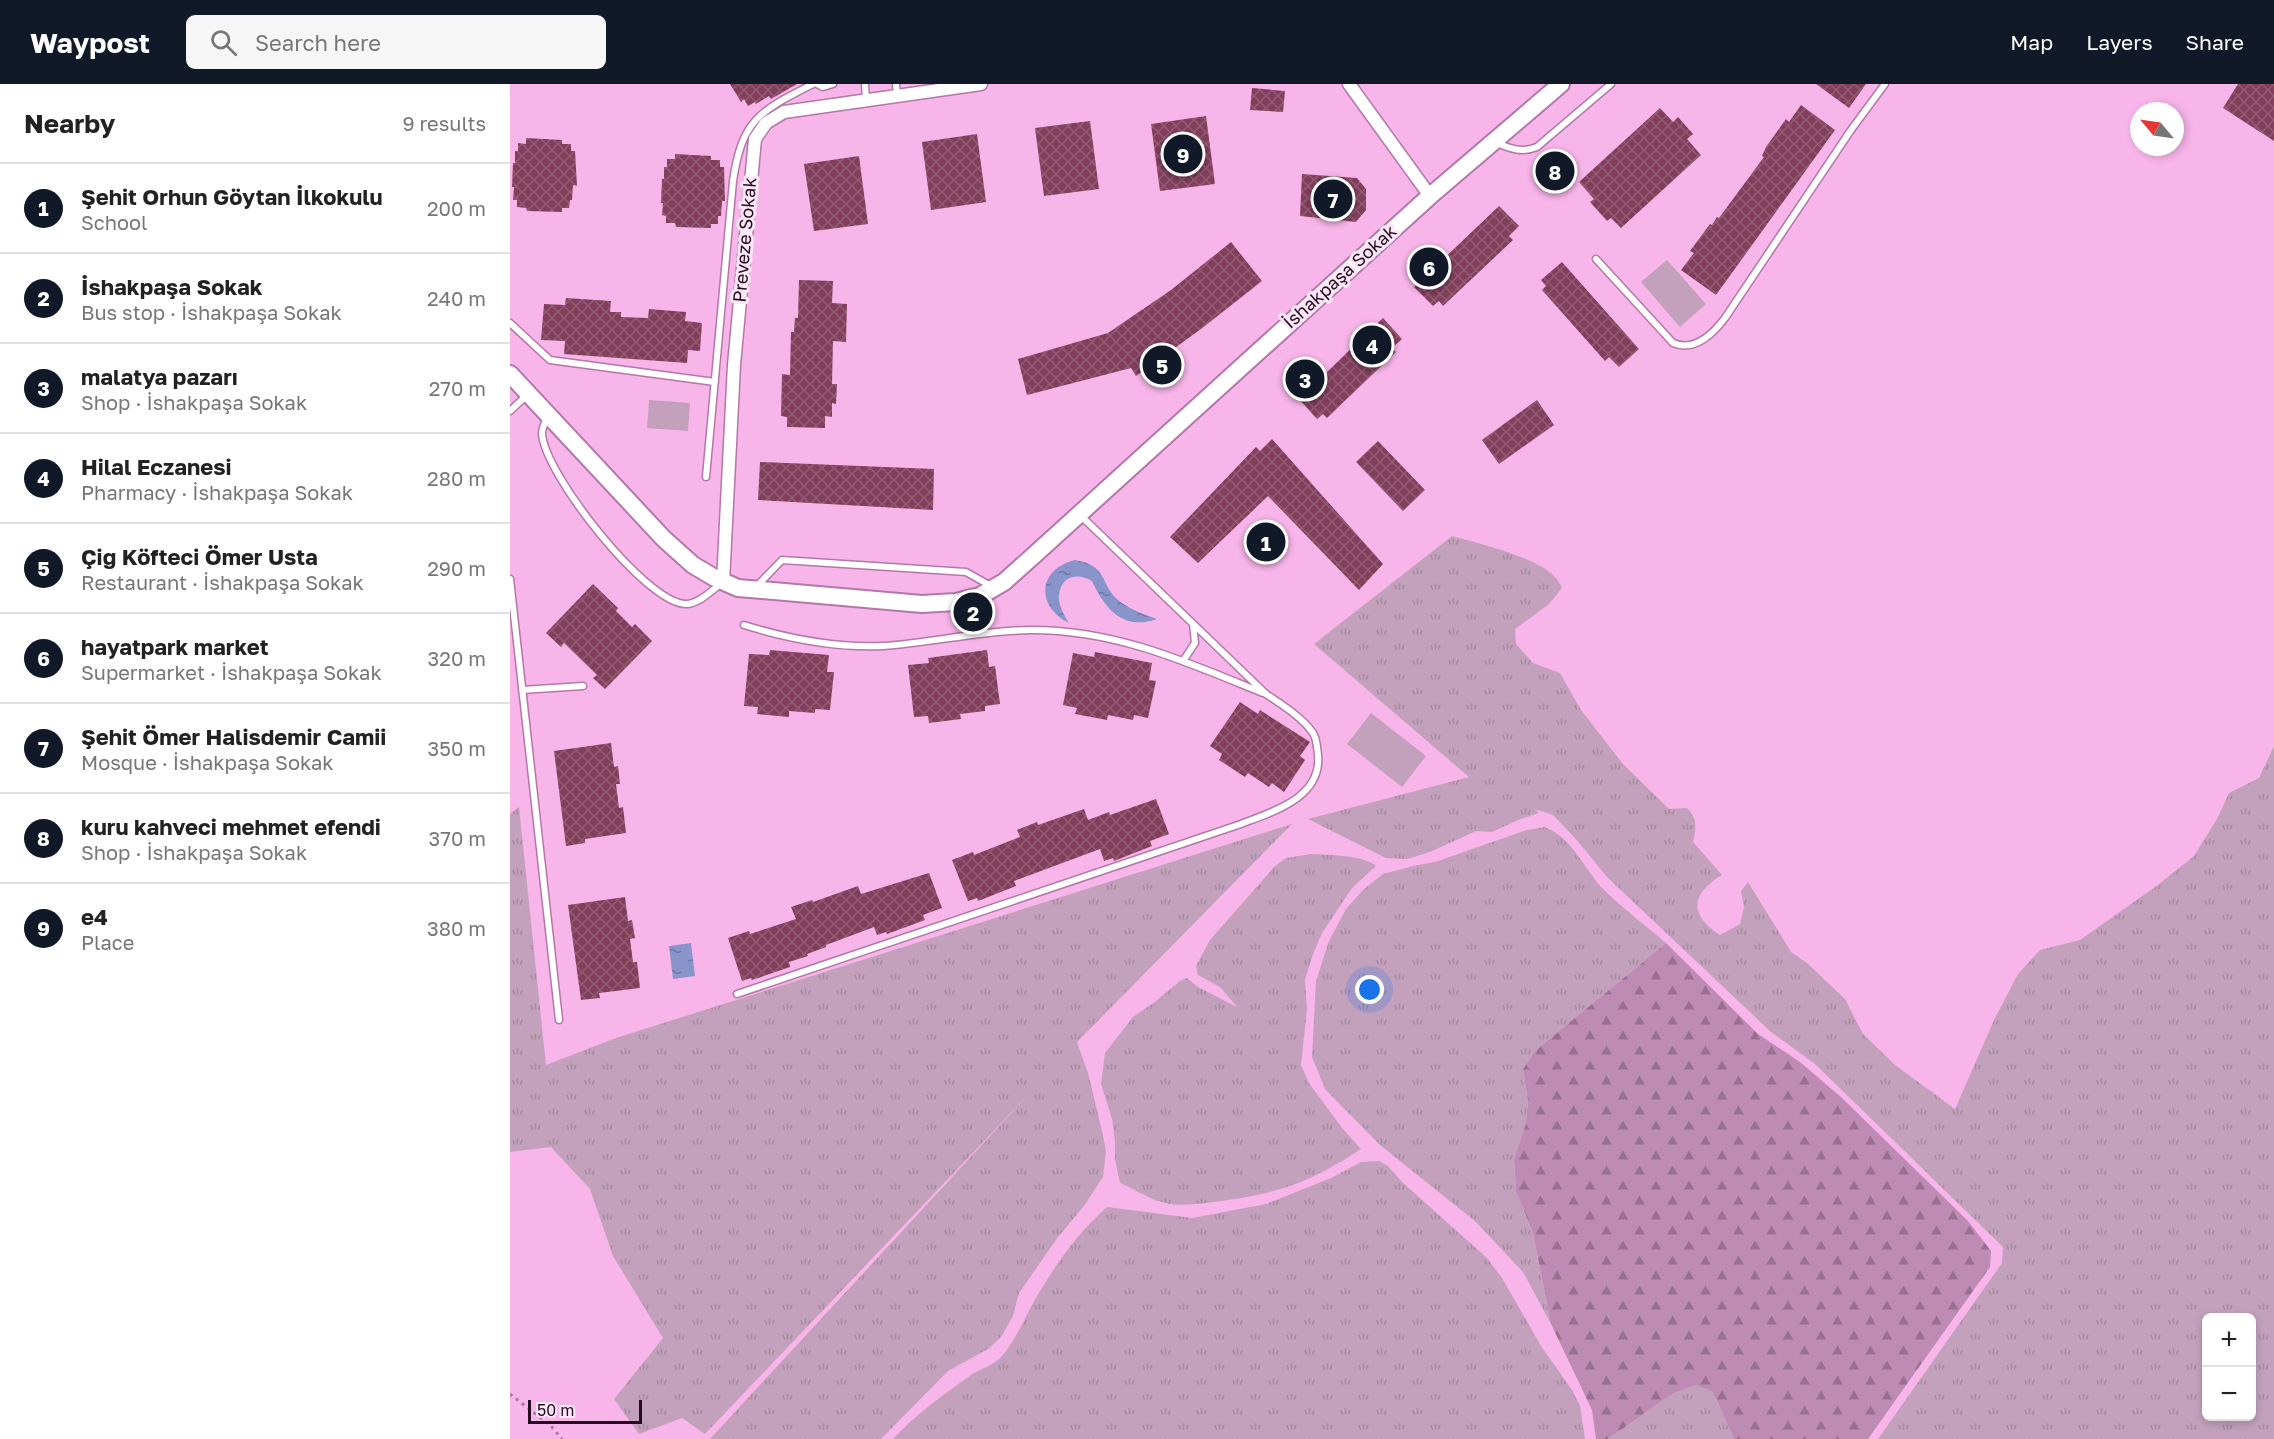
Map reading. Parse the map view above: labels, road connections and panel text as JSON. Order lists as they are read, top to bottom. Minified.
{"streets":{"street":["Preveze Sokak","İshakpaşa Sokak"]},"crossings":[["Preveze Sokak","İshakpaşa Sokak"]],"scale_bar":"50 m","north":"top left","page":{"header":"Waypost","search":"Search here","nav":["Map","Layers","Share"],"heading":["Nearby","9 results"],"pins":["9","8","7","6","4","5","3","1","2"],"list":[{"mark":"1","name":"Şehit Orhun Göytan İlkokulu","note":"School","value":"200 m"},{"mark":"2","name":"İshakpaşa Sokak","note":"Bus stop · İshakpaşa Sokak","value":"240 m"},{"mark":"3","name":"malatya pazarı","note":"Shop · İshakpaşa Sokak","value":"270 m"},{"mark":"4","name":"Hilal Eczanesi","note":"Pharmacy · İshakpaşa Sokak","value":"280 m"},{"mark":"5","name":"Çiğ Köfteci Ömer Usta","note":"Restaurant · İshakpaşa Sokak","value":"290 m"},{"mark":"6","name":"hayatpark market","note":"Supermarket · İshakpaşa Sokak","value":"320 m"},{"mark":"7","name":"Şehit Ömer Halisdemir Camii","note":"Mosque · İshakpaşa Sokak","value":"350 m"},{"mark":"8","name":"kuru kahveci mehmet efendi","note":"Shop · İshakpaşa Sokak","value":"370 m"},{"mark":"9","name":"e4","note":"Place","value":"380 m"}],"map_buttons":["+","−"],"scale":"50 m"}}
